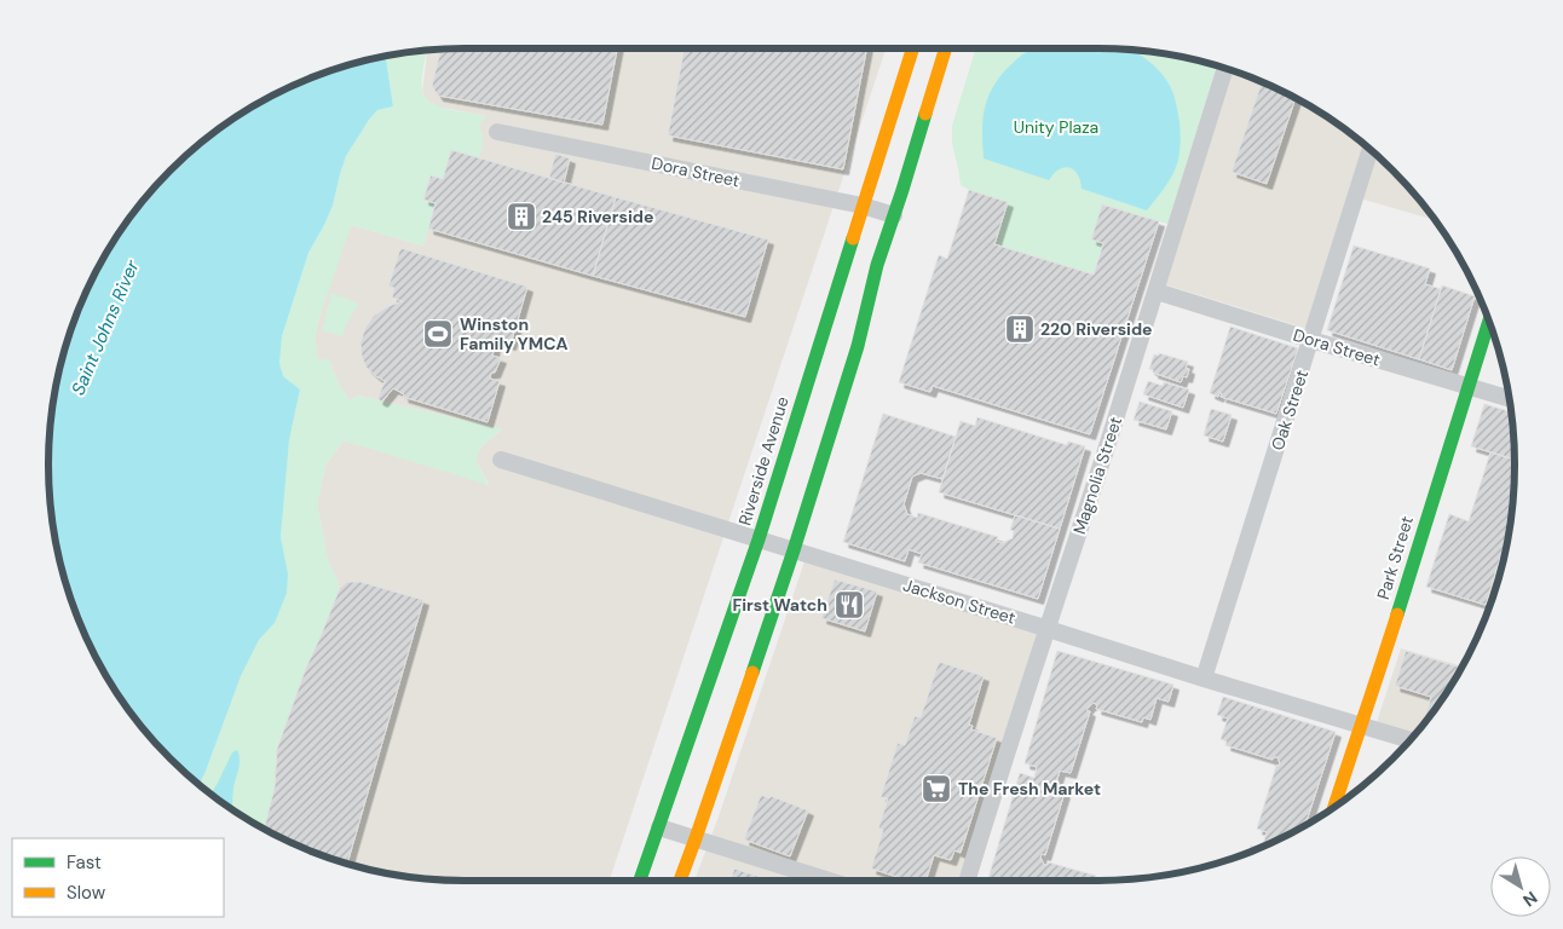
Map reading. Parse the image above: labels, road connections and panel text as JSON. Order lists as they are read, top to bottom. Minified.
{"streets":{"main road":["Riverside Avenue","Park Street"],"street":["Dora Street","Oak Street","Magnolia Street","Jackson Street"]},"crossings":[["Dora Street","Oak Street"],["Dora Street","Riverside Avenue"],["Dora Street","Magnolia Street"],["Dora Street","Park Street"],["Oak Street","Jackson Street"],["Riverside Avenue","Jackson Street"],["Magnolia Street","Jackson Street"],["Park Street","Jackson Street"]],"water":["Saint Johns River"],"parks":["Unity Plaza"],"places":{"building":["245 Riverside","220 Riverside"],"sports":["Winston Family YMCA"],"restaurant":["First Watch"],"supermarket":["The Fresh Market"]},"legend":["Fast","Slow"],"north":"bottom right"}
